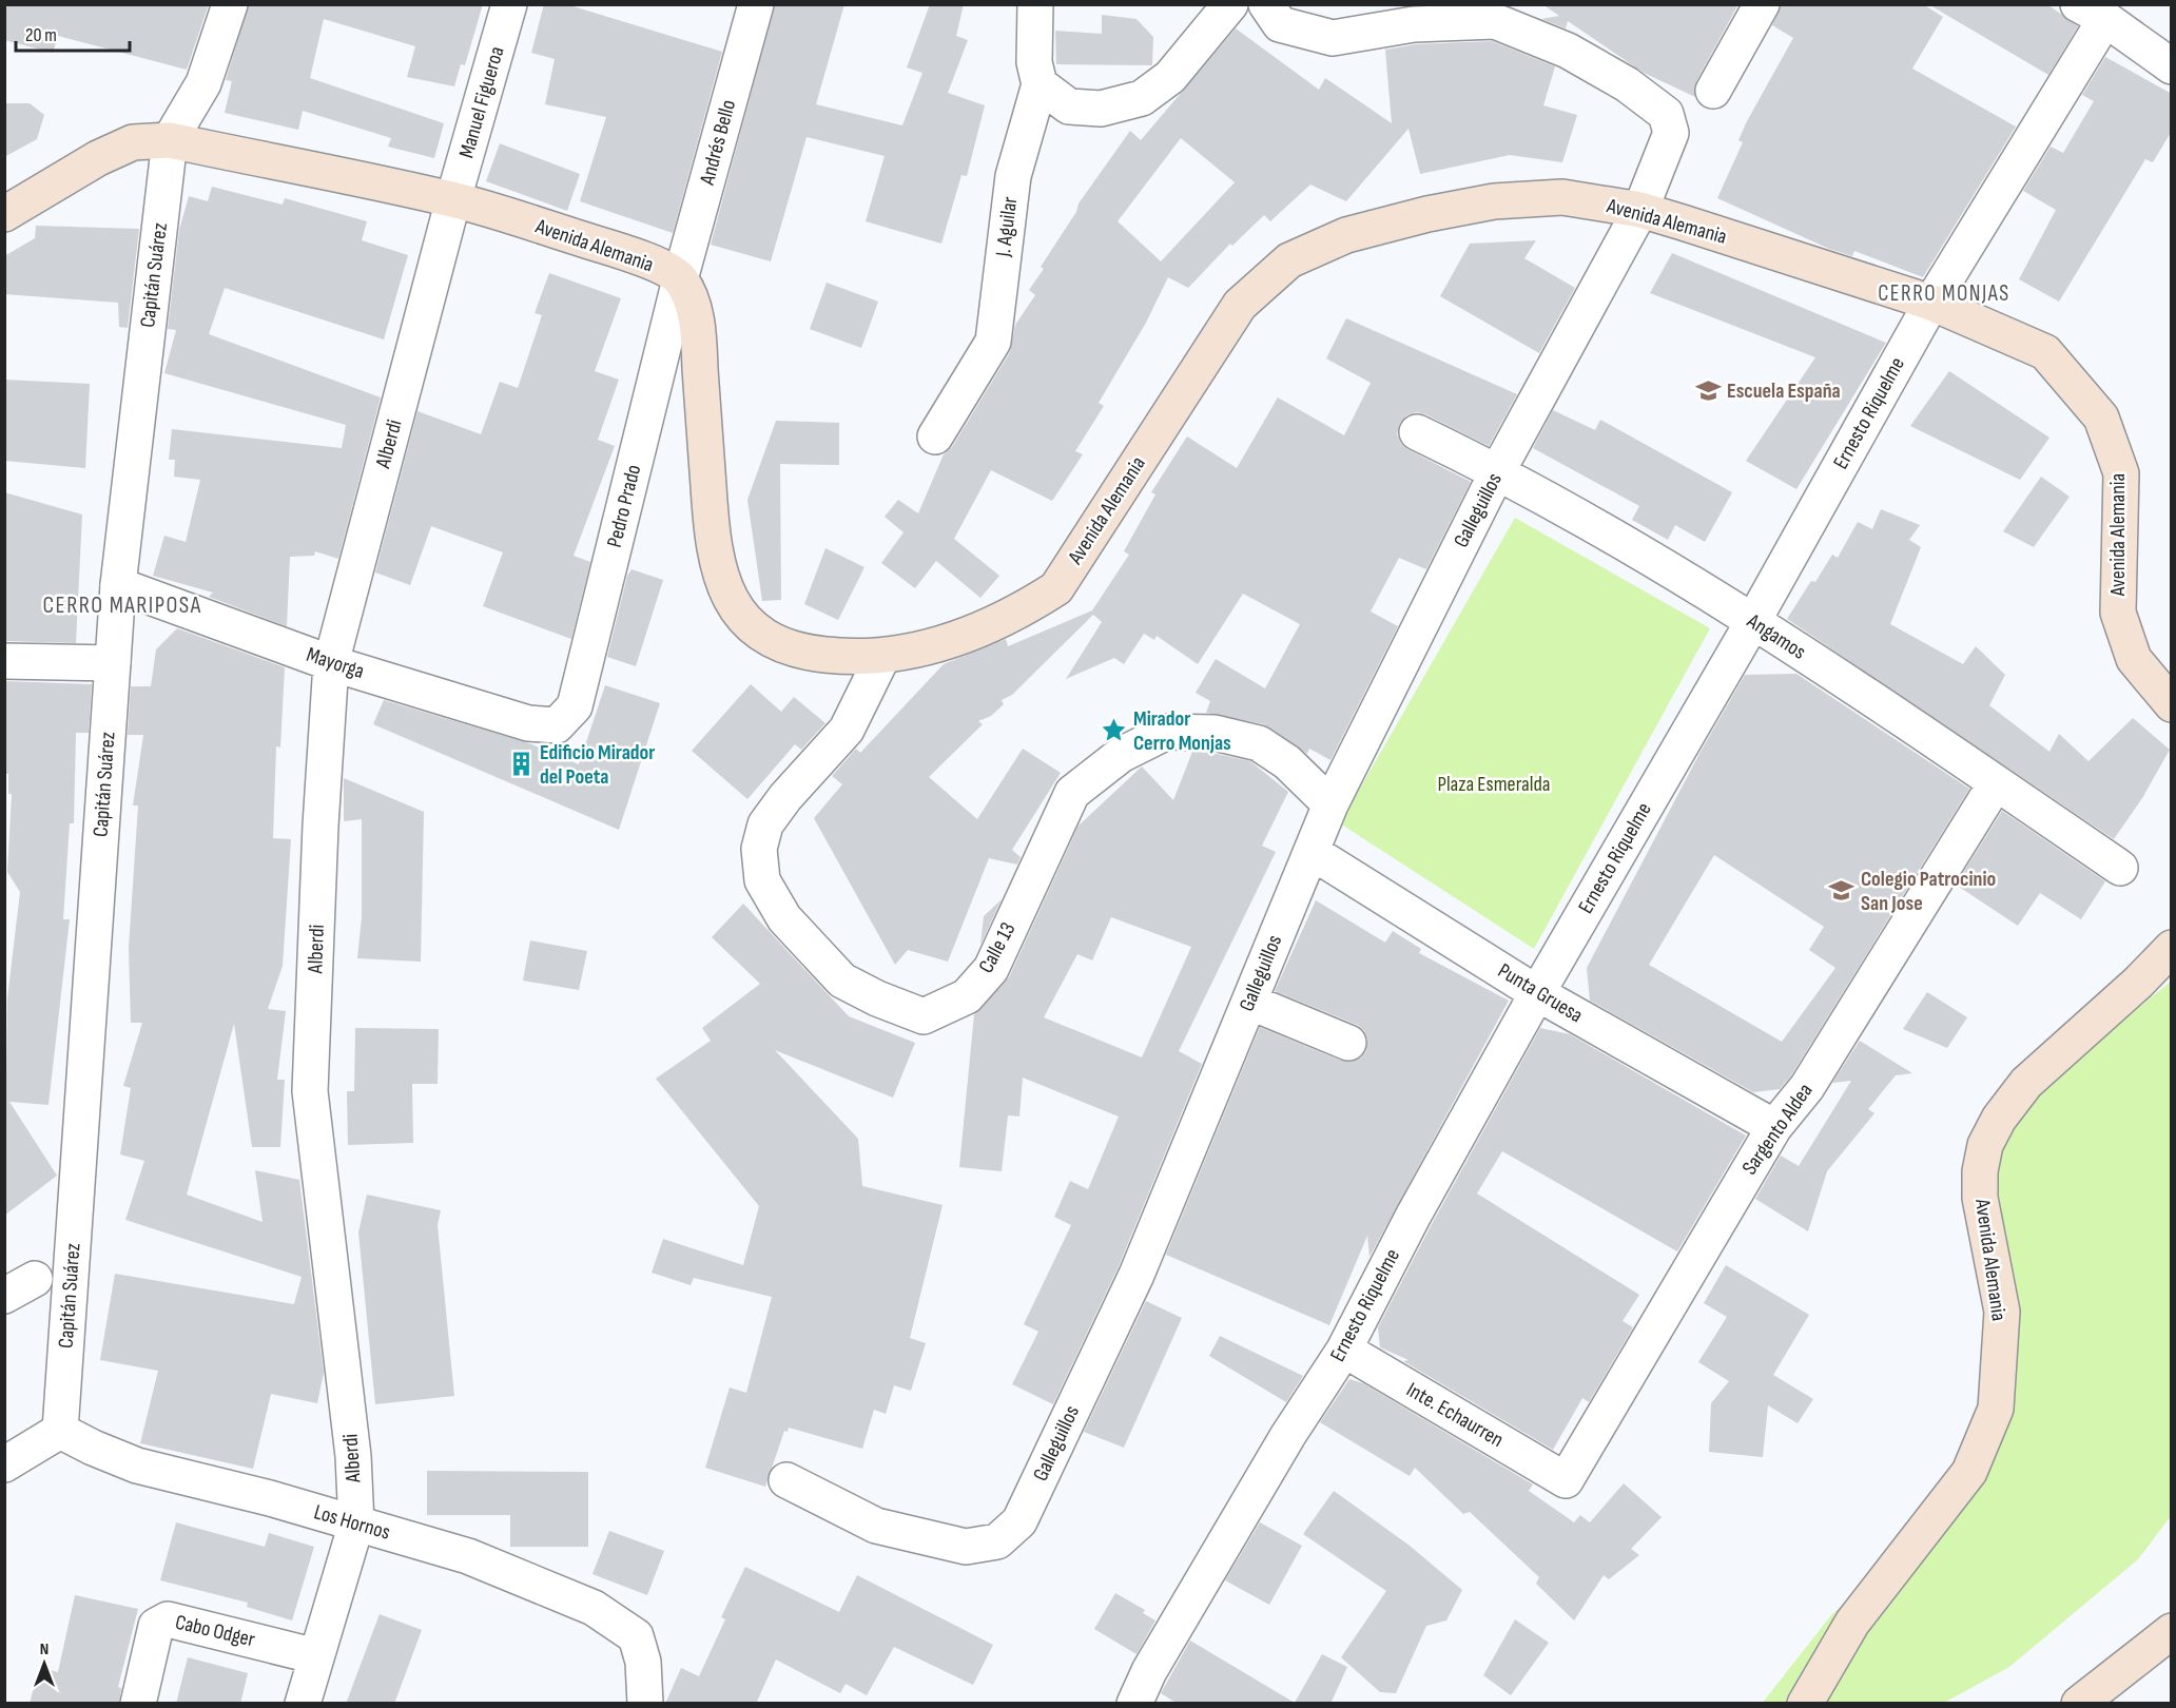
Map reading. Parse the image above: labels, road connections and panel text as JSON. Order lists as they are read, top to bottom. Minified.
{"streets":{"main road":["Avenida Alemania"],"street":["Manuel Figueroa","Andrés Bello","J. Aguilar","Capitán Suárez","Ernesto Riquelme","Alberdi","Pedro Prado","Galleguillos","Angamos","Mayorga","Calle 13","Punta Gruesa","Sargento Aldea","Inte. Echaurren","Los Hornos","Cabo Odger"]},"crossings":[["Manuel Figueroa","Avenida Alemania"],["Manuel Figueroa","Alberdi"],["Andrés Bello","Avenida Alemania"],["Andrés Bello","Pedro Prado"],["Avenida Alemania","Capitán Suárez"],["Avenida Alemania","Ernesto Riquelme"],["Avenida Alemania","Alberdi"],["Avenida Alemania","Pedro Prado"],["Avenida Alemania","Galleguillos"],["Avenida Alemania","Calle 13"],["Capitán Suárez","Mayorga"],["Capitán Suárez","Los Hornos"],["Ernesto Riquelme","Angamos"],["Ernesto Riquelme","Punta Gruesa"],["Ernesto Riquelme","Inte. Echaurren"],["Alberdi","Mayorga"],["Alberdi","Los Hornos"],["Alberdi","Cabo Odger"],["Pedro Prado","Mayorga"],["Galleguillos","Angamos"],["Galleguillos","Calle 13"],["Galleguillos","Punta Gruesa"],["Angamos","Sargento Aldea"],["Punta Gruesa","Sargento Aldea"],["Sargento Aldea","Inte. Echaurren"]],"districts":["CERRO MONJAS","CERRO MARIPOSA"],"parks":["Plaza Esmeralda"],"places":{"school or university":["Escuela España","Colegio Patrocinio San Jose"],"place":["Mirador Cerro Monjas"],"building":["Edificio Mirador del Poeta"]},"scale_bar":"20 m","north":"top"}
